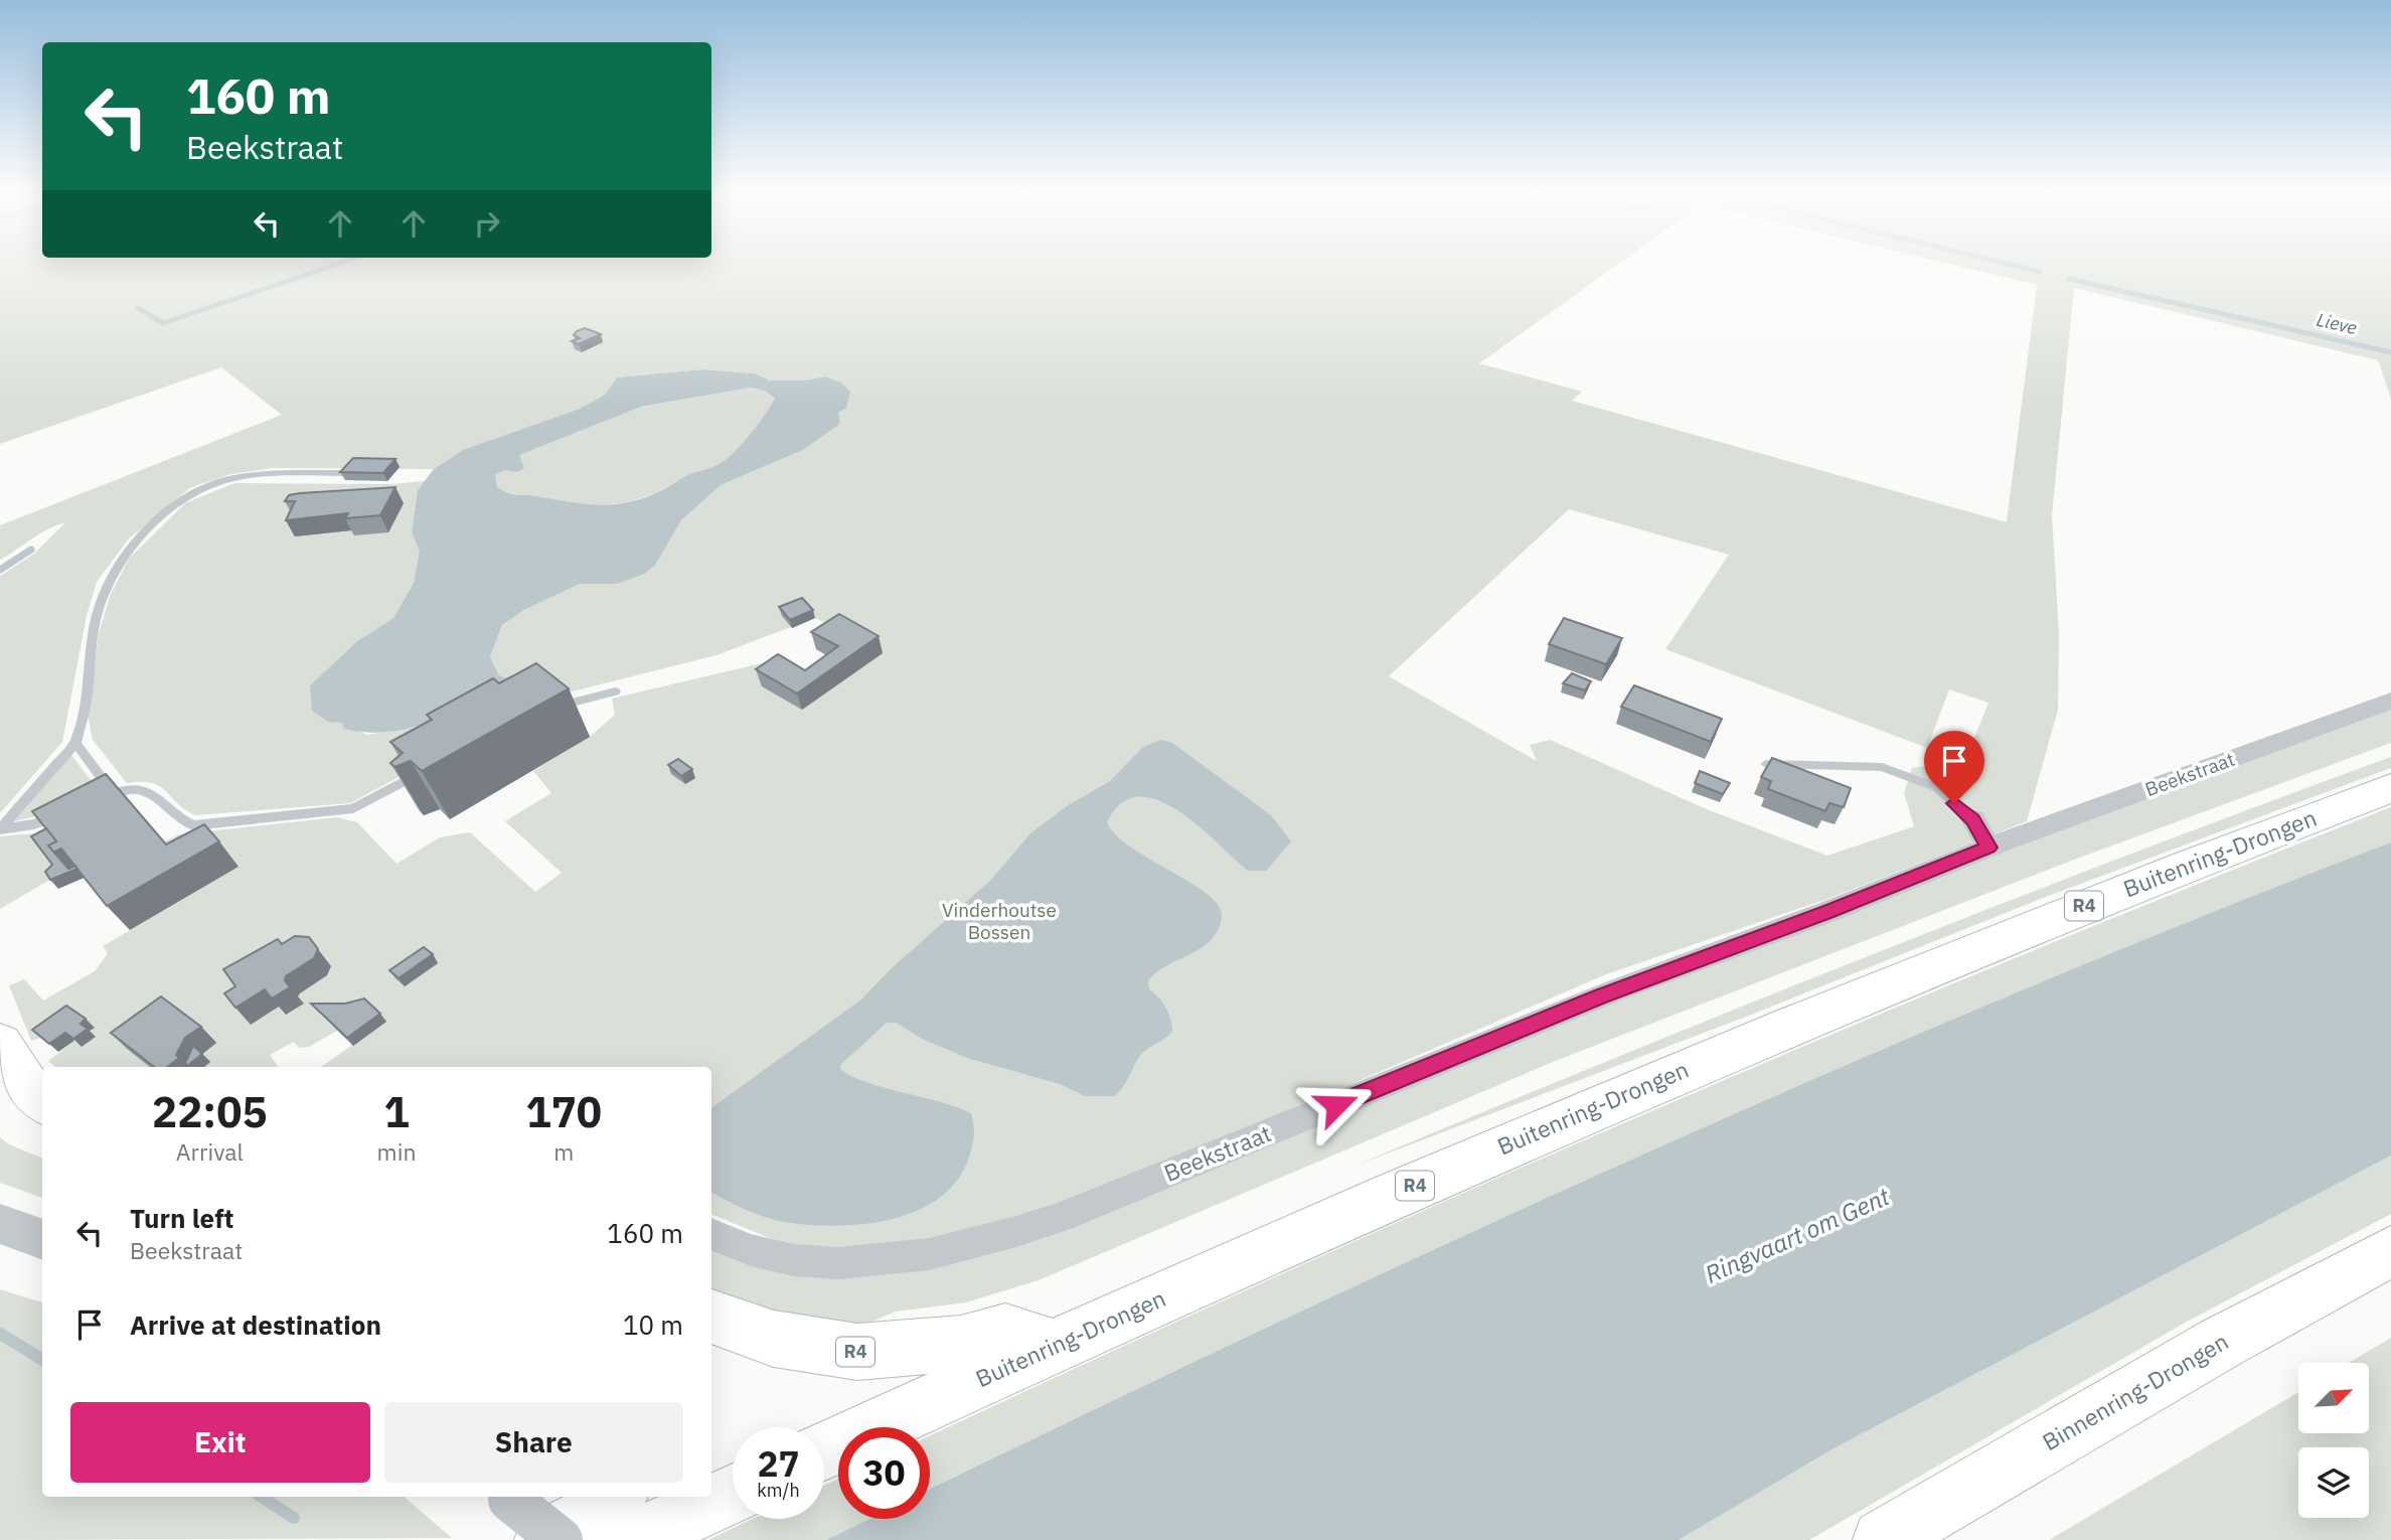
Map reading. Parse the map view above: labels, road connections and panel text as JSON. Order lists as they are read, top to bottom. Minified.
{"streets":{"highway":["Buitenring-Drongen","R4","Binnenring-Drongen"],"street":["Beekstraat"]},"crossings":[["Buitenring-Drongen","R4"]],"water":["Lieve","Ringvaart om Gent"],"parks":["Vinderhoutse Bossen"],"north":"top right","page":{"turn":["160 m","Beekstraat"],"eta":["22:05","Arrival","1","min","170","m"],"list":[{"name":"Turn left","note":"Beekstraat","value":"160 m"},{"name":"Arrive at destination","value":"10 m"}],"buttons":["Exit","Share"],"speed":"27 km/h","limit":"30"}}
